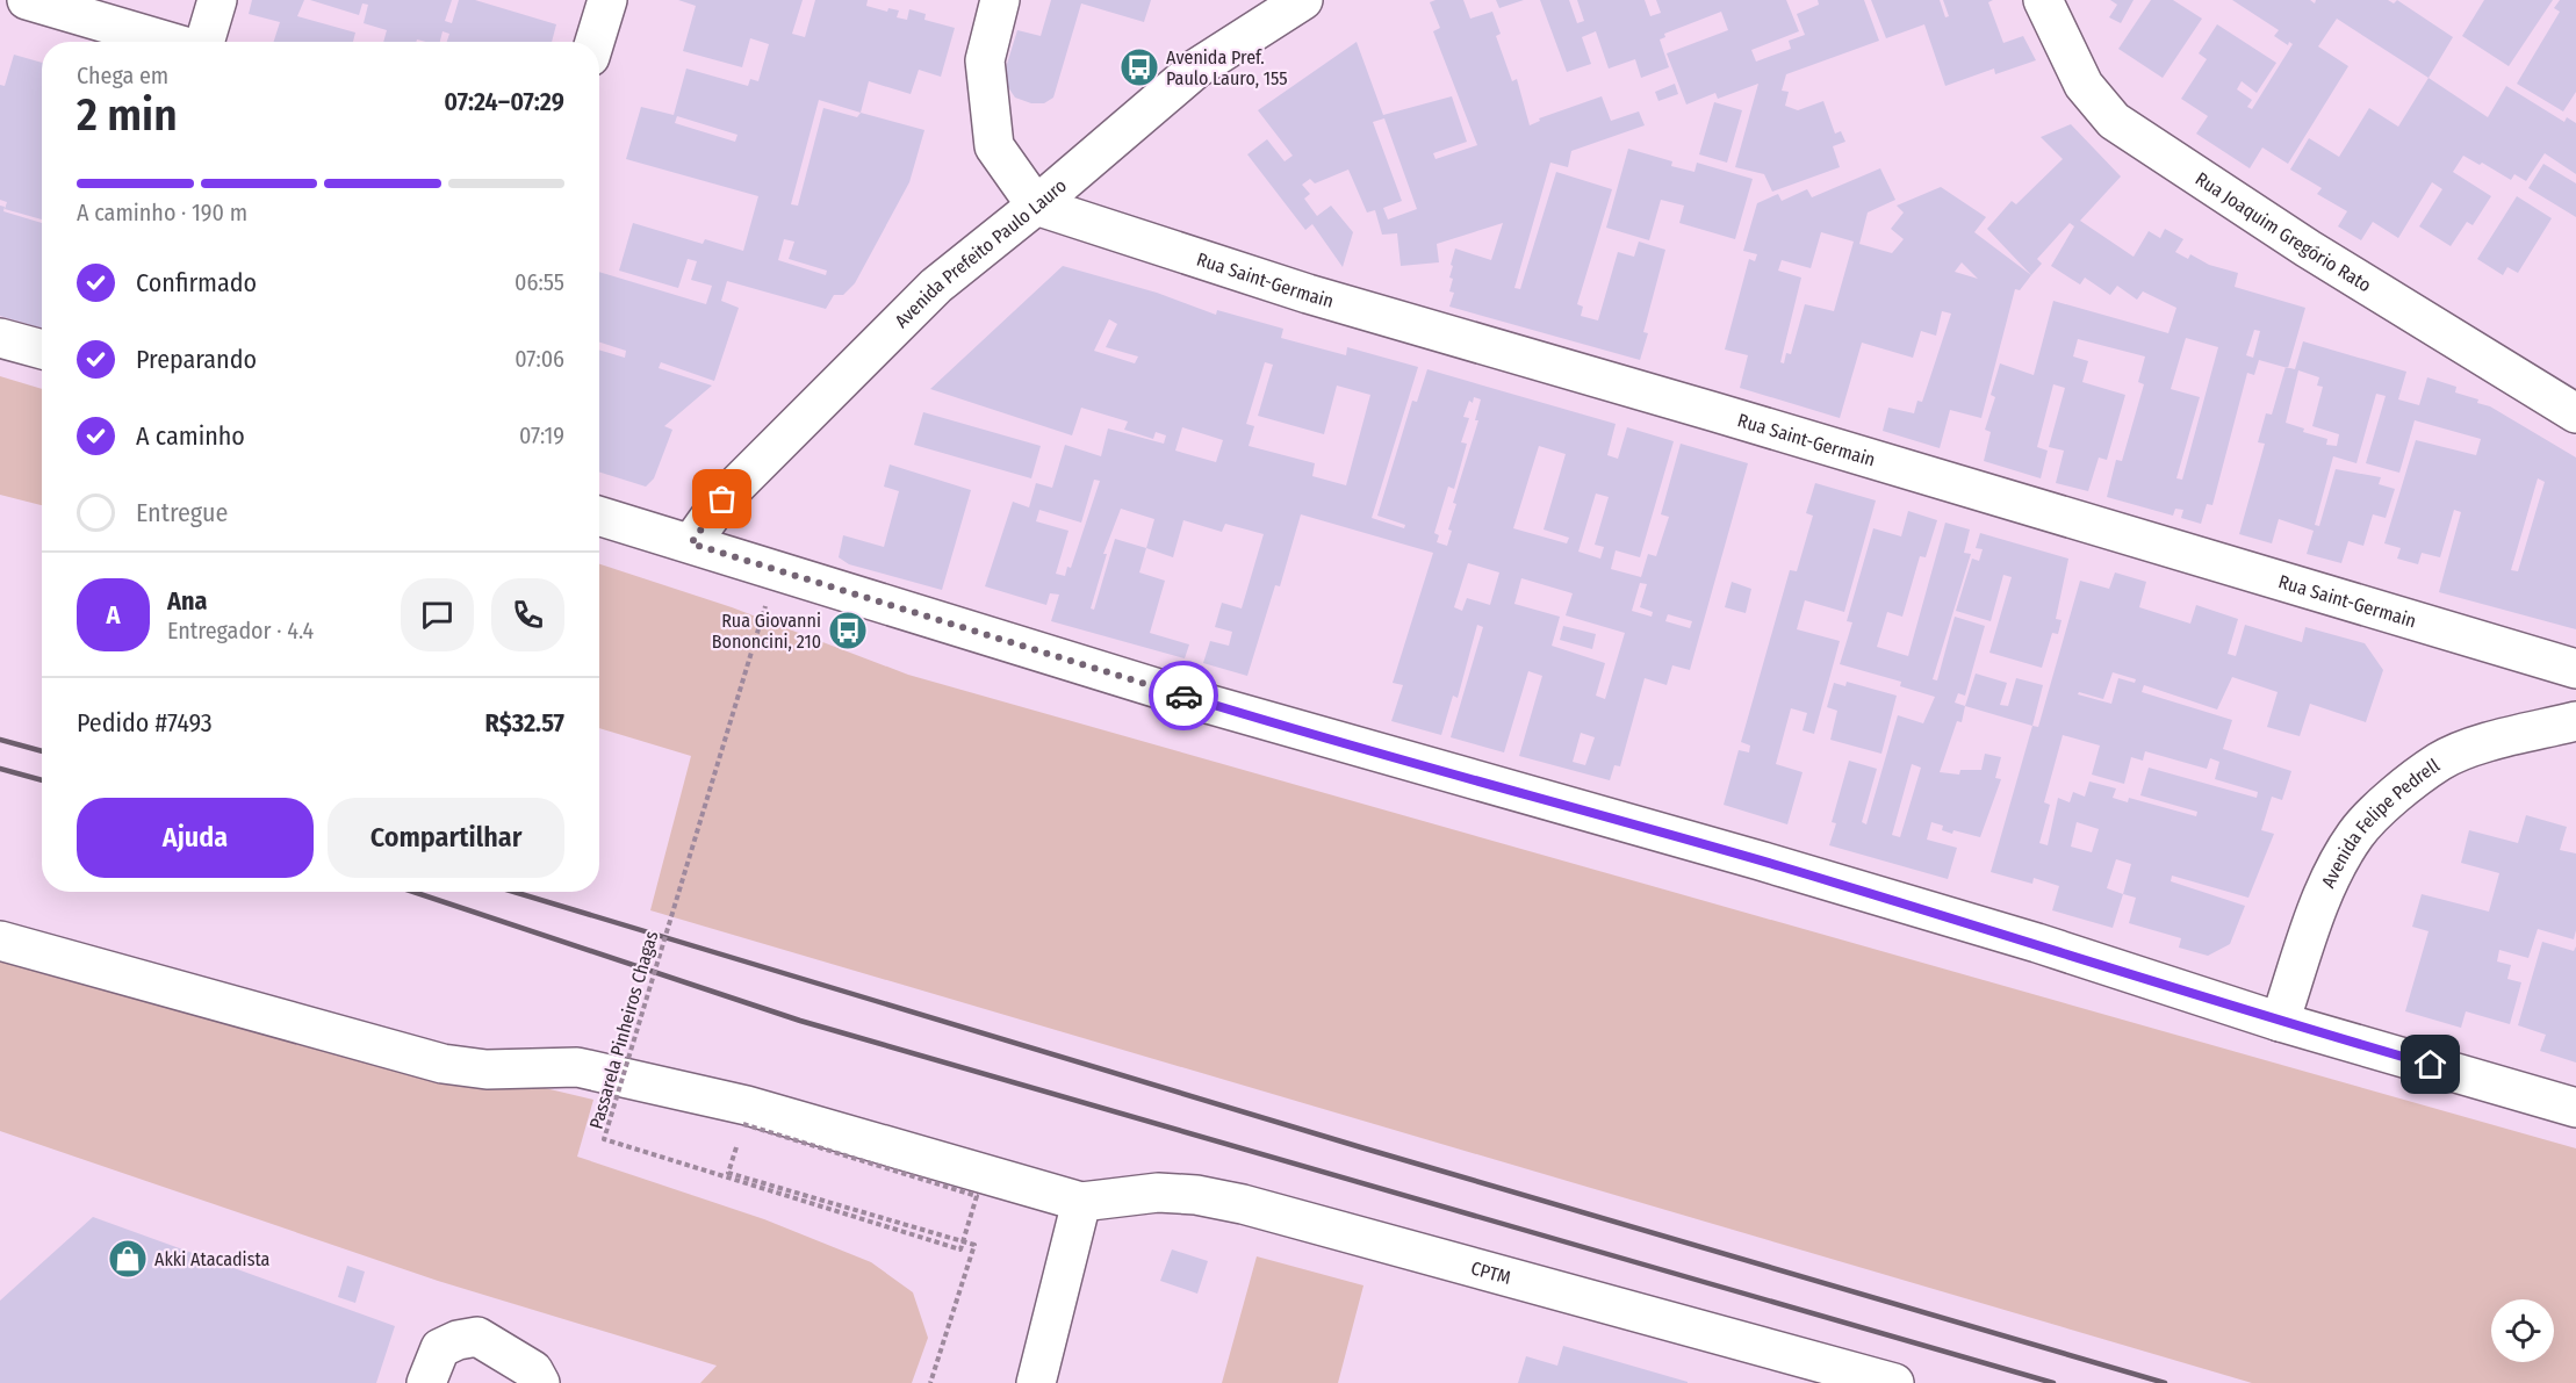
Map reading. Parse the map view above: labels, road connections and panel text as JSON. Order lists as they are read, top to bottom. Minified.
{"streets":{"street":["Rua Joaquim Gregório Rato","Avenida Prefeito Paulo Lauro","Rua Saint-Germain","Avenida Felipe Pedrell","CPTM"],"path":["Passarela Pinheiros Chagas"]},"crossings":[["Avenida Prefeito Paulo Lauro","Rua Saint-Germain"]],"places":{"bus stop":["Avenida Pref. Paulo Lauro, 155","Rua Giovanni Bononcini, 210"],"shop":["Akki Atacadista"]},"page":{"heading":["2 min","Chega em","07:24–07:29"],"panel":["Ana","Entregador · 4.4","Pedido #7493","R$32.57"],"bar":"A caminho · 190 m","list":[["Confirmado","06:55"],["Preparando","07:06"],["A caminho","07:19"],"Entregue"],"round":"A","buttons":["Ajuda","Compartilhar"]}}
